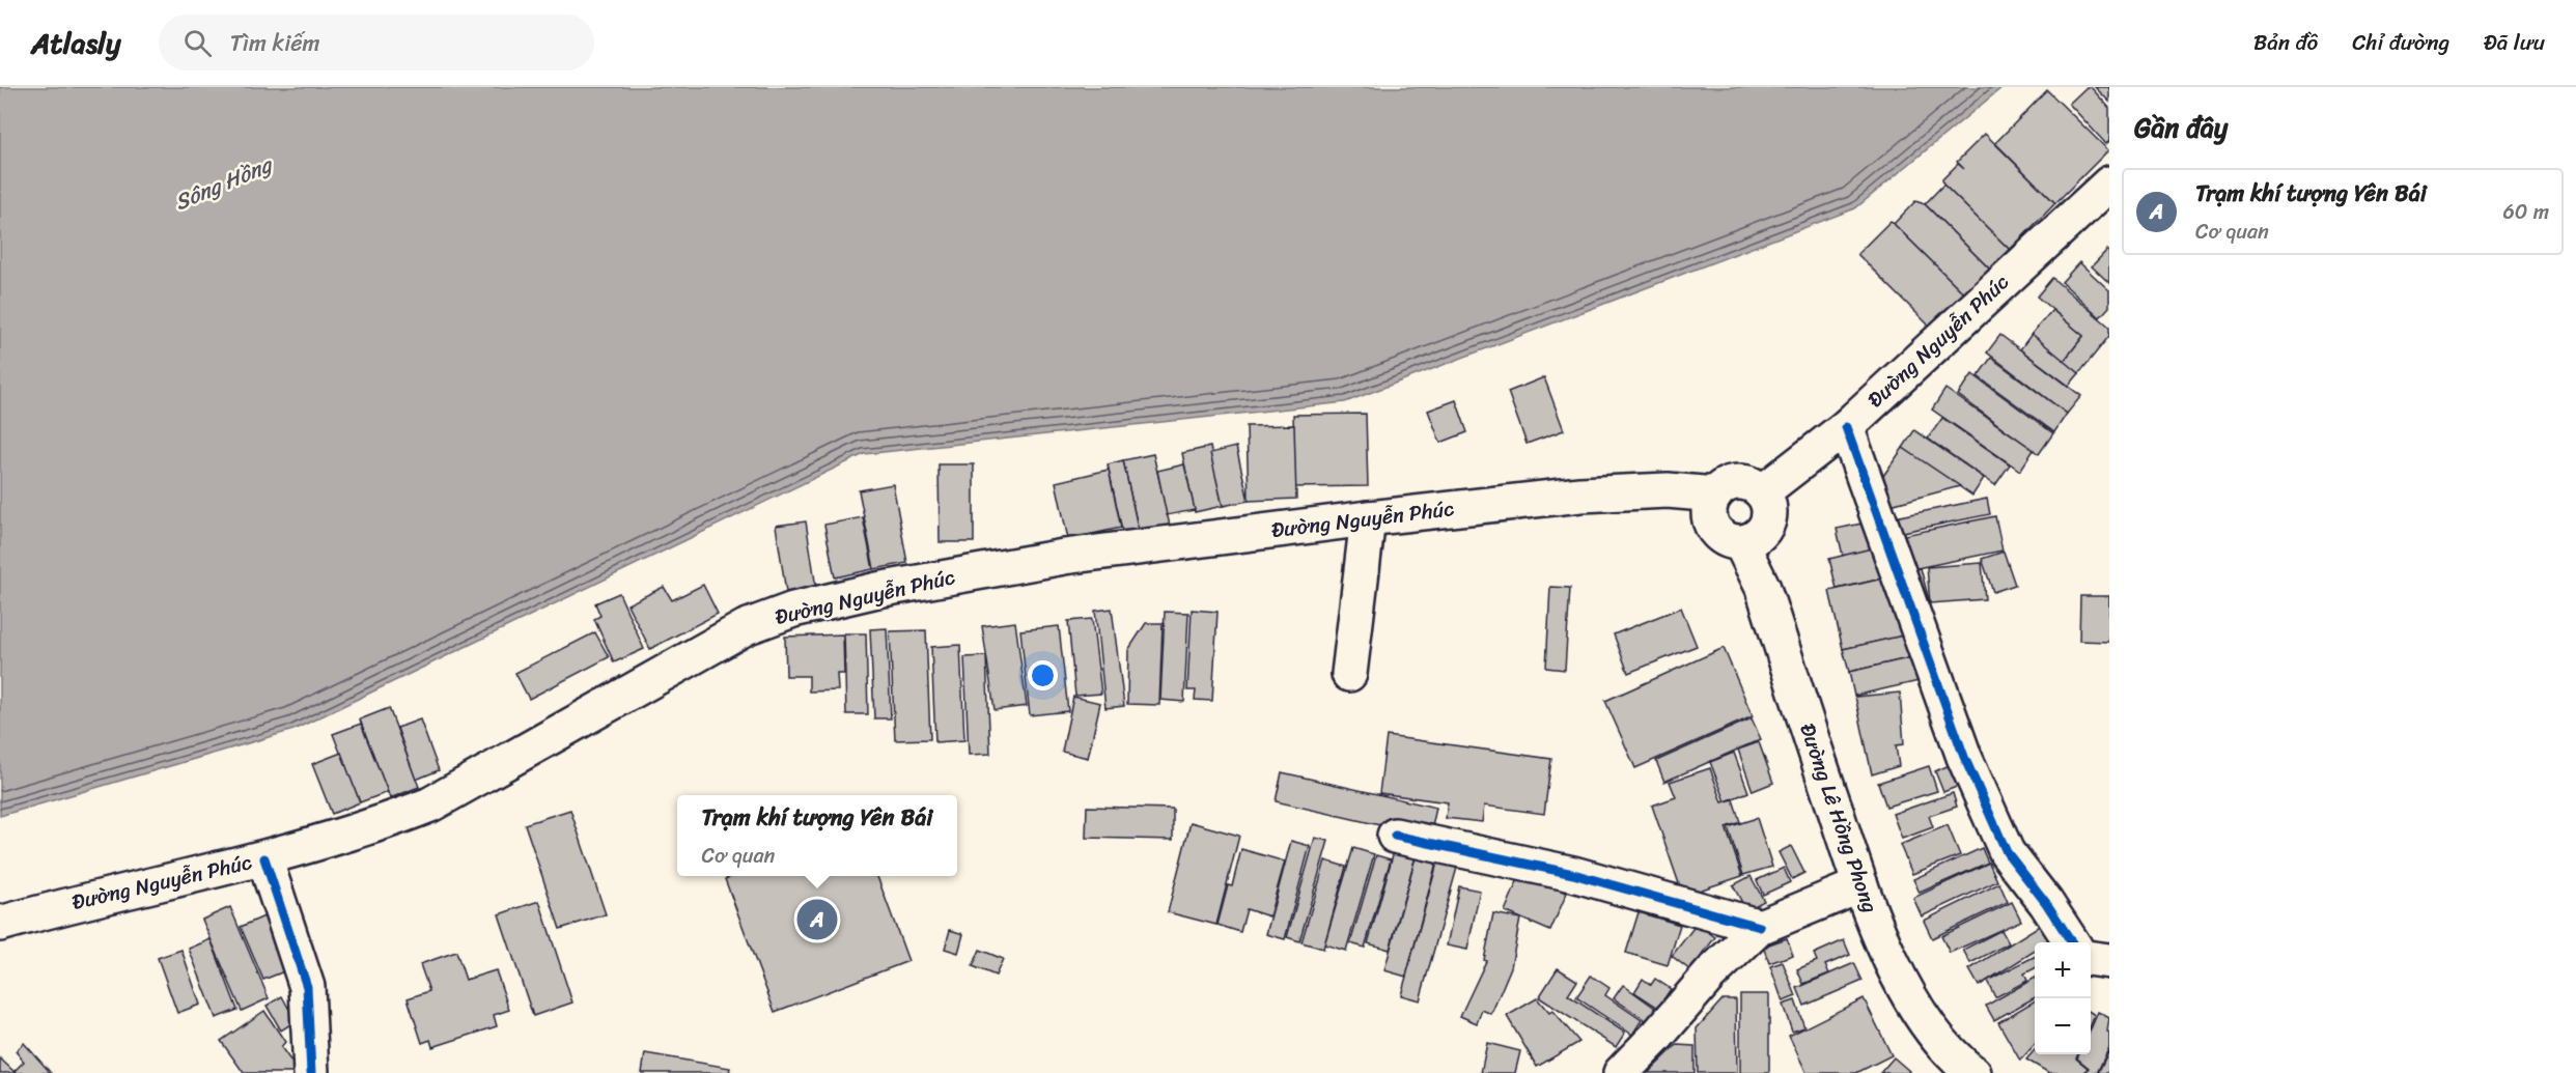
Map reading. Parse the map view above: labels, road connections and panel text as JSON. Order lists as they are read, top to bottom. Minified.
{"streets":{"main road":["Đường Nguyễn Phúc","Đường Lê Hồng Phong"]},"crossings":[["Đường Nguyễn Phúc","Đường Lê Hồng Phong"]],"water":["Sông Hồng"],"page":{"header":"Atlasly","search":"Tìm kiếm","nav":["Bản đồ","Chỉ đường","Đã lưu"],"heading":"Gần đây","list":[{"mark":"A","name":"Trạm khí tượng Yên Bái","note":"Cơ quan","value":"60 m"}],"popup":["Trạm khí tượng Yên Bái","Cơ quan"],"pins":"A","map_buttons":["+","−"]}}
